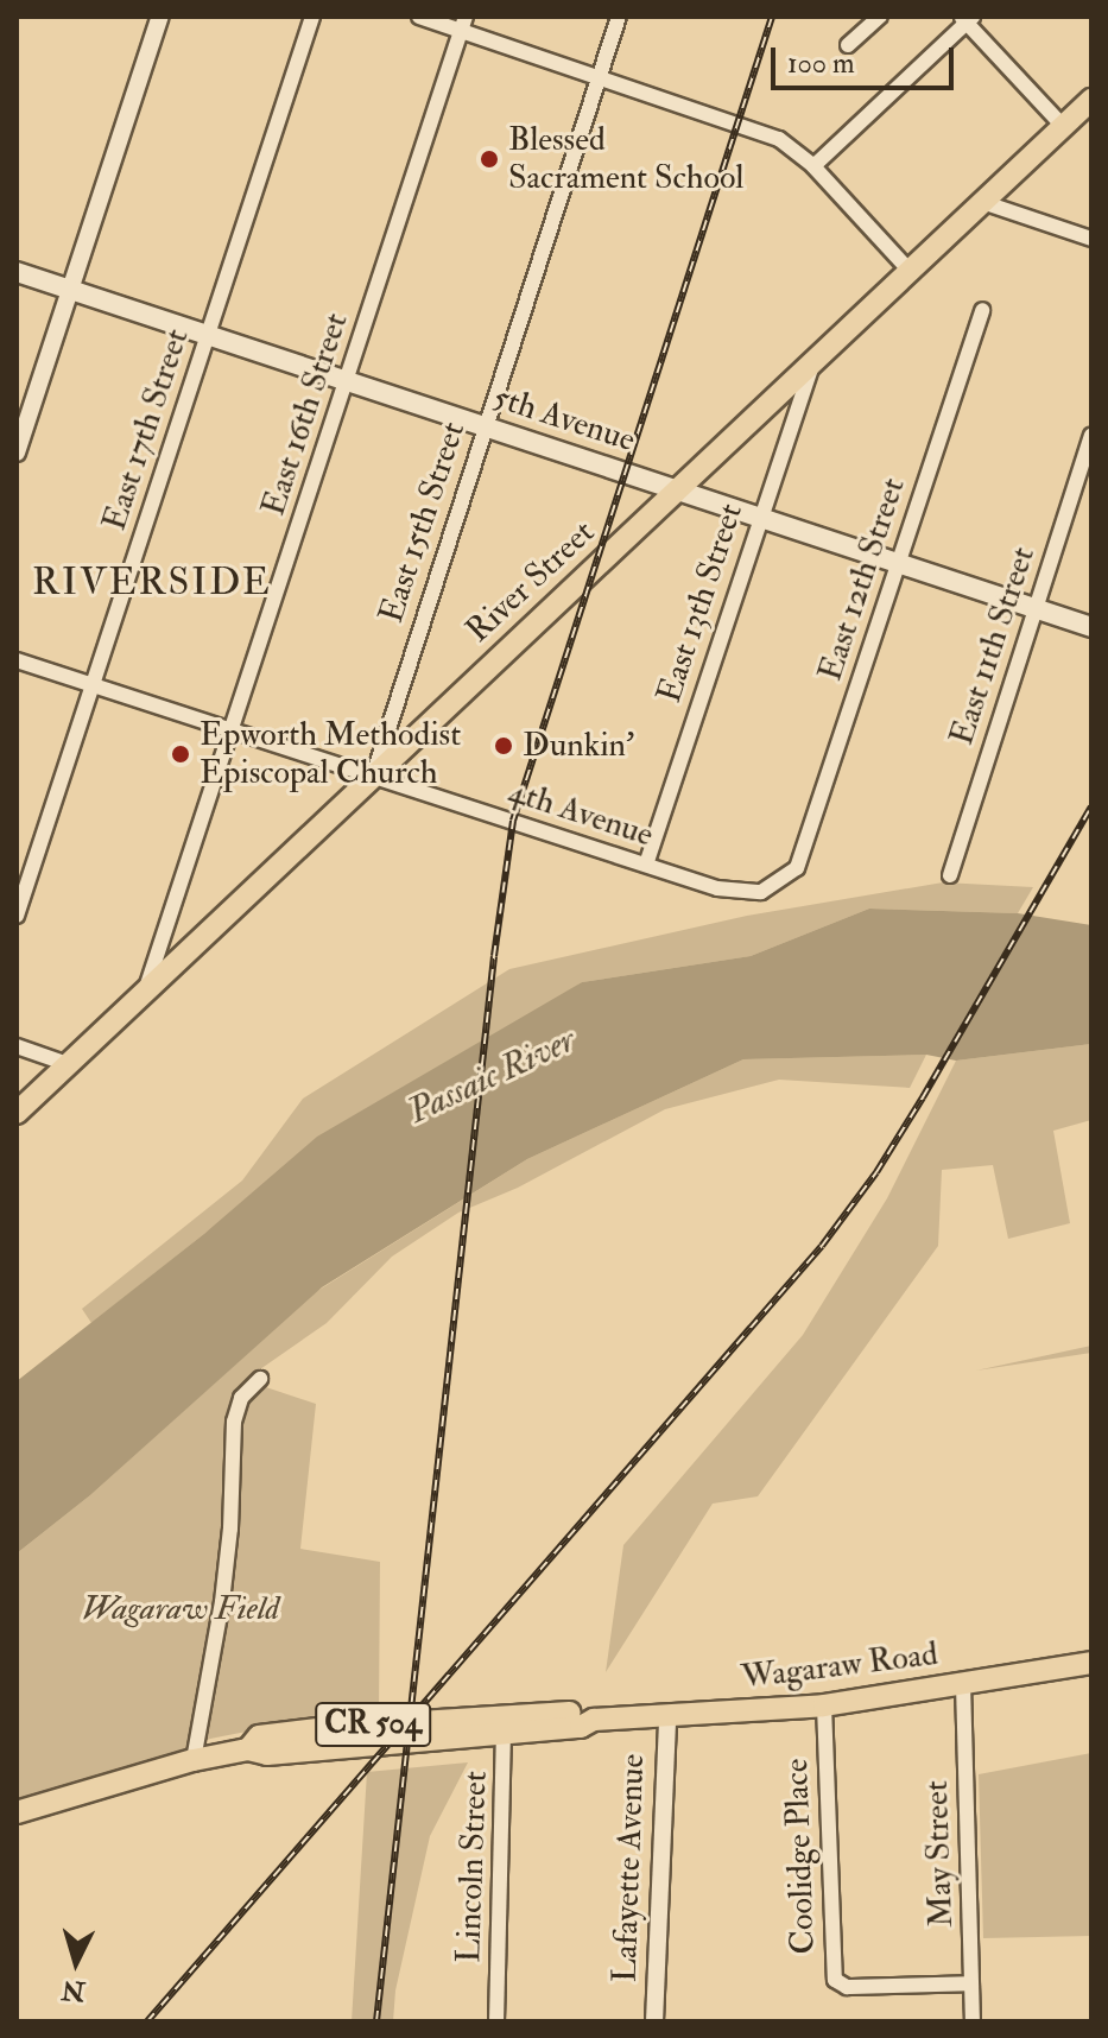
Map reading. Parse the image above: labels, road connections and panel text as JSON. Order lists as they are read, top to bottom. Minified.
{"streets":{"main road":["5th Avenue","River Street","Wagaraw Road","CR 504"],"street":["East 16th Street","East 17th Street","East 15th Street","East 12th Street","East 13th Street","East 11th Street","4th Avenue","May Street","Coolidge Place","Lincoln Street","Lafayette Avenue"]},"crossings":[["East 16th Street","5th Avenue"],["East 16th Street","River Street"],["East 16th Street","4th Avenue"],["5th Avenue","East 17th Street"],["5th Avenue","East 15th Street"],["5th Avenue","East 12th Street"],["5th Avenue","River Street"],["5th Avenue","East 13th Street"],["5th Avenue","East 11th Street"],["East 17th Street","4th Avenue"],["East 15th Street","River Street"],["East 15th Street","4th Avenue"],["East 12th Street","4th Avenue"],["River Street","East 13th Street"],["River Street","4th Avenue"],["East 13th Street","4th Avenue"],["Wagaraw Road","May Street"],["Wagaraw Road","Coolidge Place"],["Wagaraw Road","Lincoln Street"],["Wagaraw Road","Lafayette Avenue"],["May Street","Coolidge Place"]],"districts":["RIVERSIDE"],"water":["Passaic River"],"parks":["Wagaraw Field"],"places":["Blessed Sacrament School","Dunkin'","Epworth Methodist Episcopal Church"],"scale_bar":"100 m","north":"bottom"}
